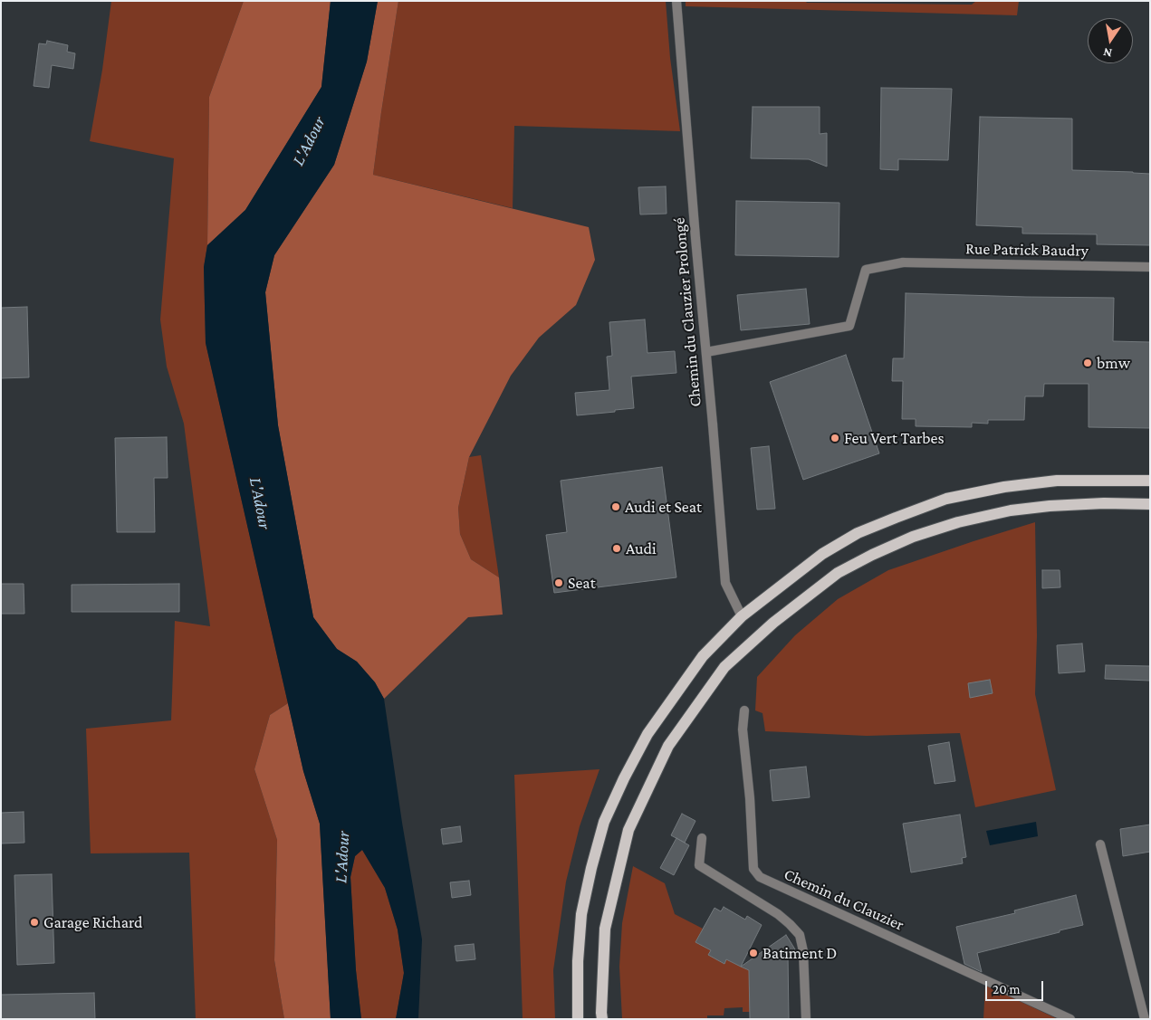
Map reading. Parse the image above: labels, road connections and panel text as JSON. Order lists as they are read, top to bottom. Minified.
{"streets":{"street":["Rue Patrick Baudry","Chemin du Clauzier Prolongé","Chemin du Clauzier"]},"crossings":[["Rue Patrick Baudry","Chemin du Clauzier Prolongé"]],"water":["L'Adour"],"places":["bmw","Feu Vert Tarbes","Audi et Seat","Audi","Seat","Garage Richard","Batiment D"],"scale_bar":"20 m","north":"bottom"}
